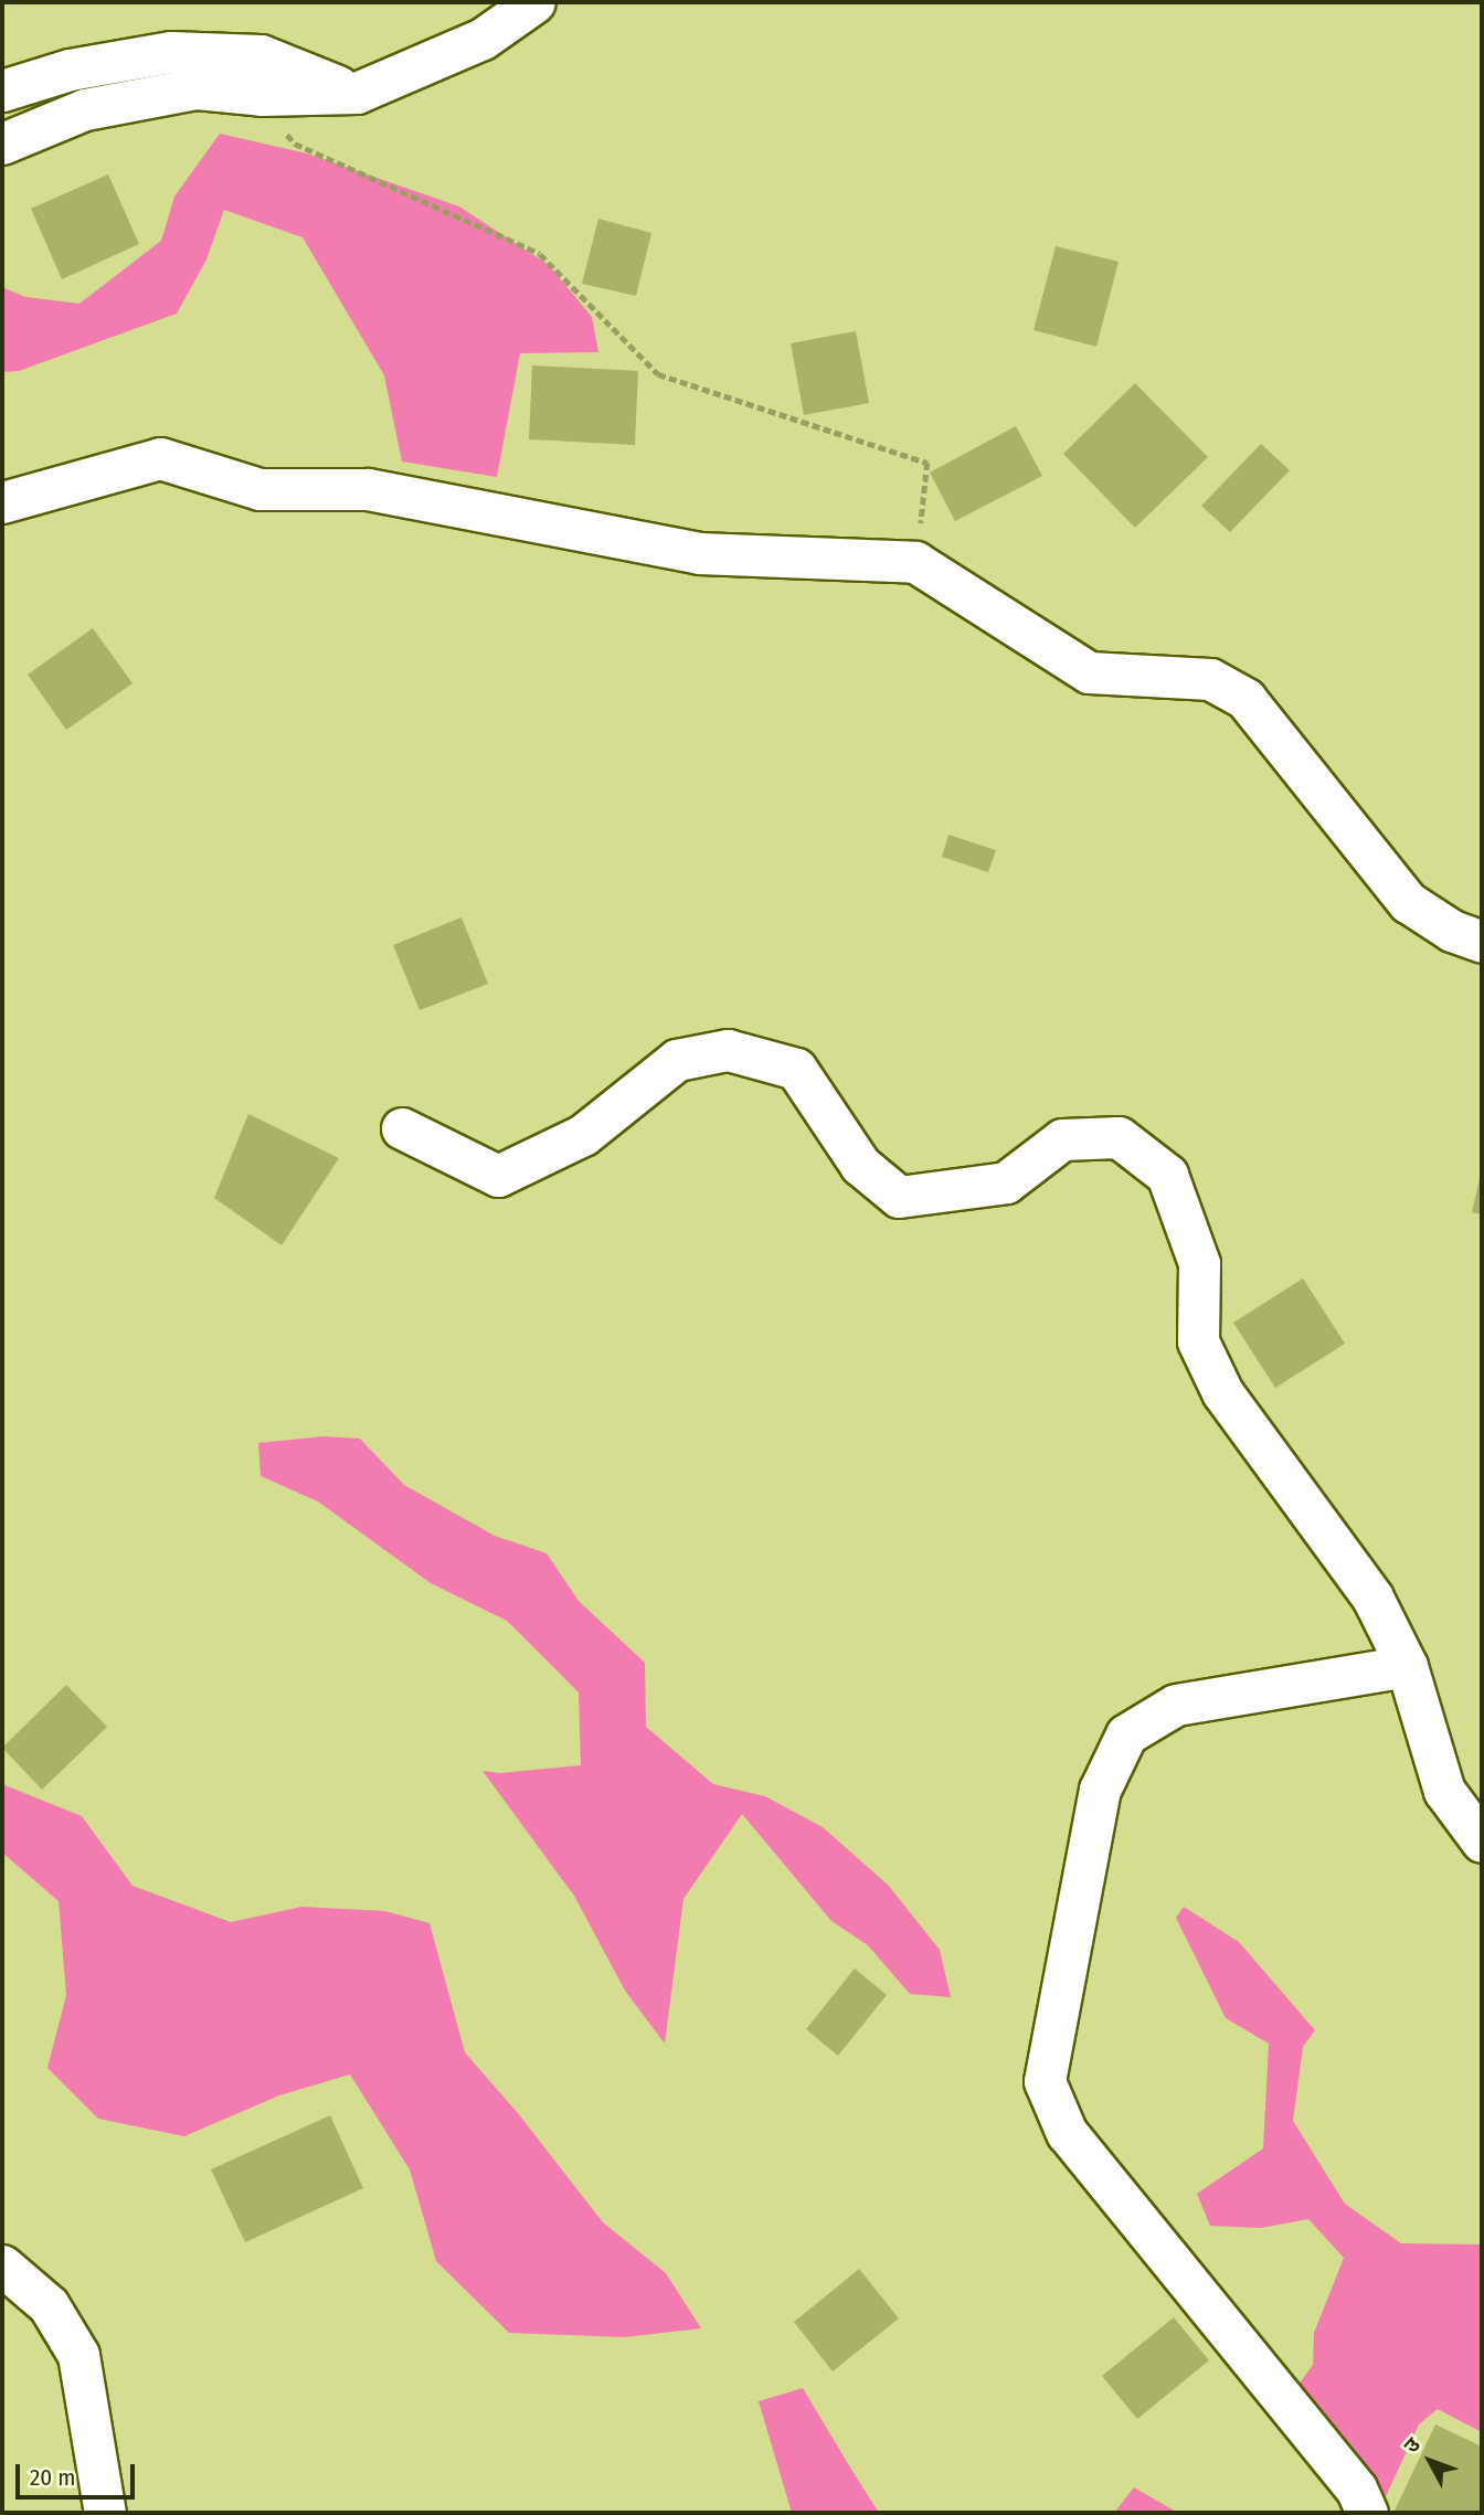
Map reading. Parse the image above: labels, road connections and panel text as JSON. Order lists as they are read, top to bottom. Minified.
{"scale_bar":"20 m","north":"top left"}
